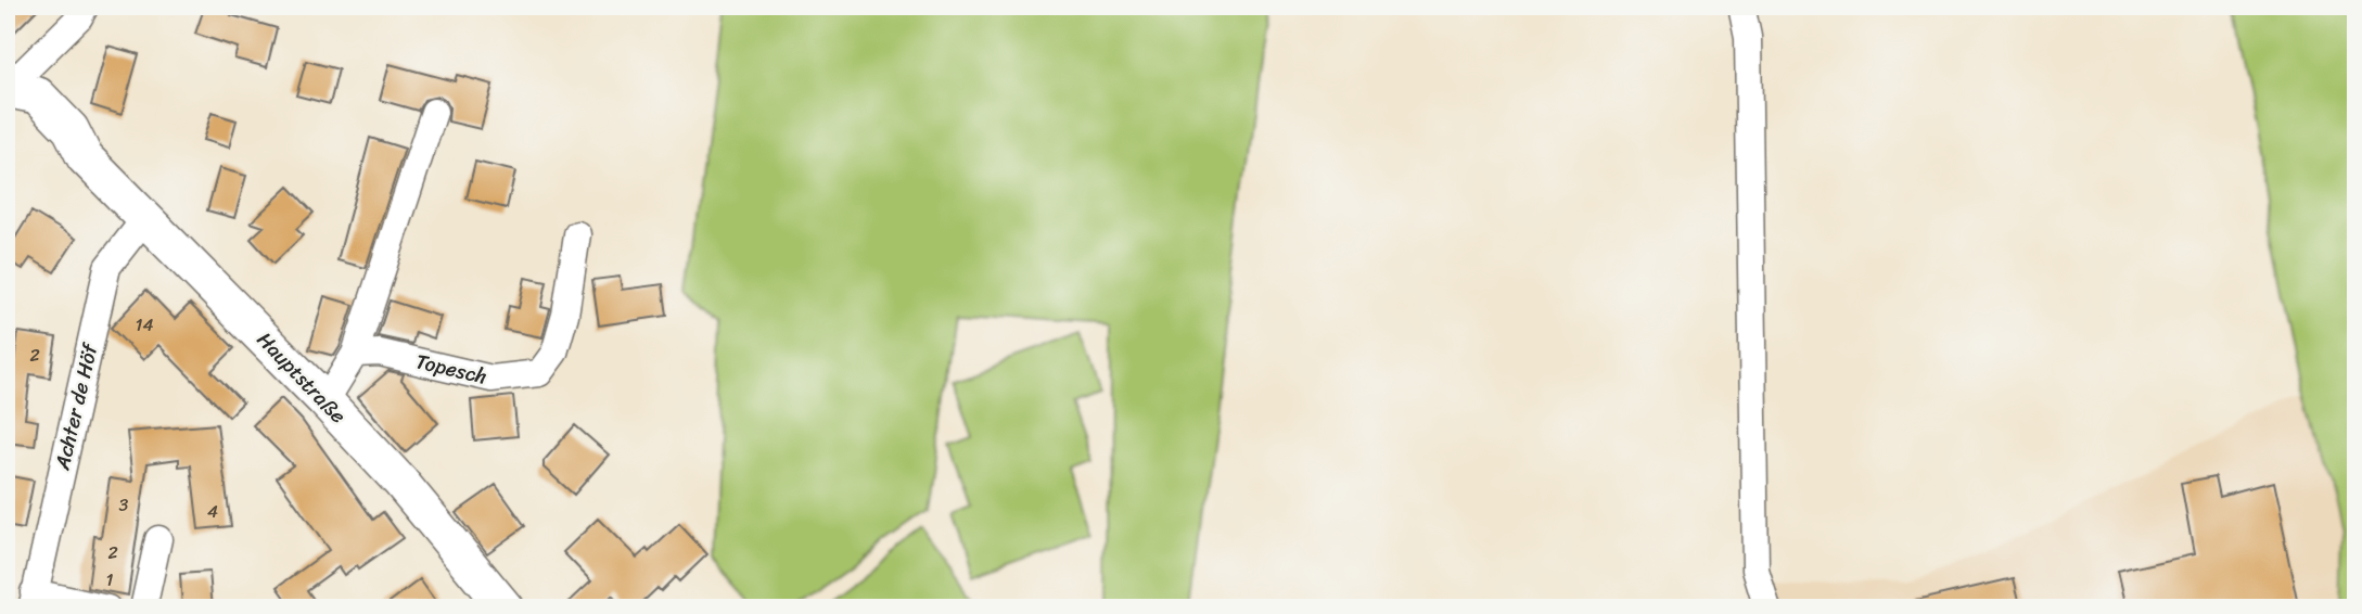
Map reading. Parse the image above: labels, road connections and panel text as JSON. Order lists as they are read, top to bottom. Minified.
{"streets":{"main road":["Hauptstraße"],"street":["Topesch","Achter de Höf"]},"crossings":[["Hauptstraße","Achter de Höf"]],"house_numbers":["14","2","3","4","2","1"]}
